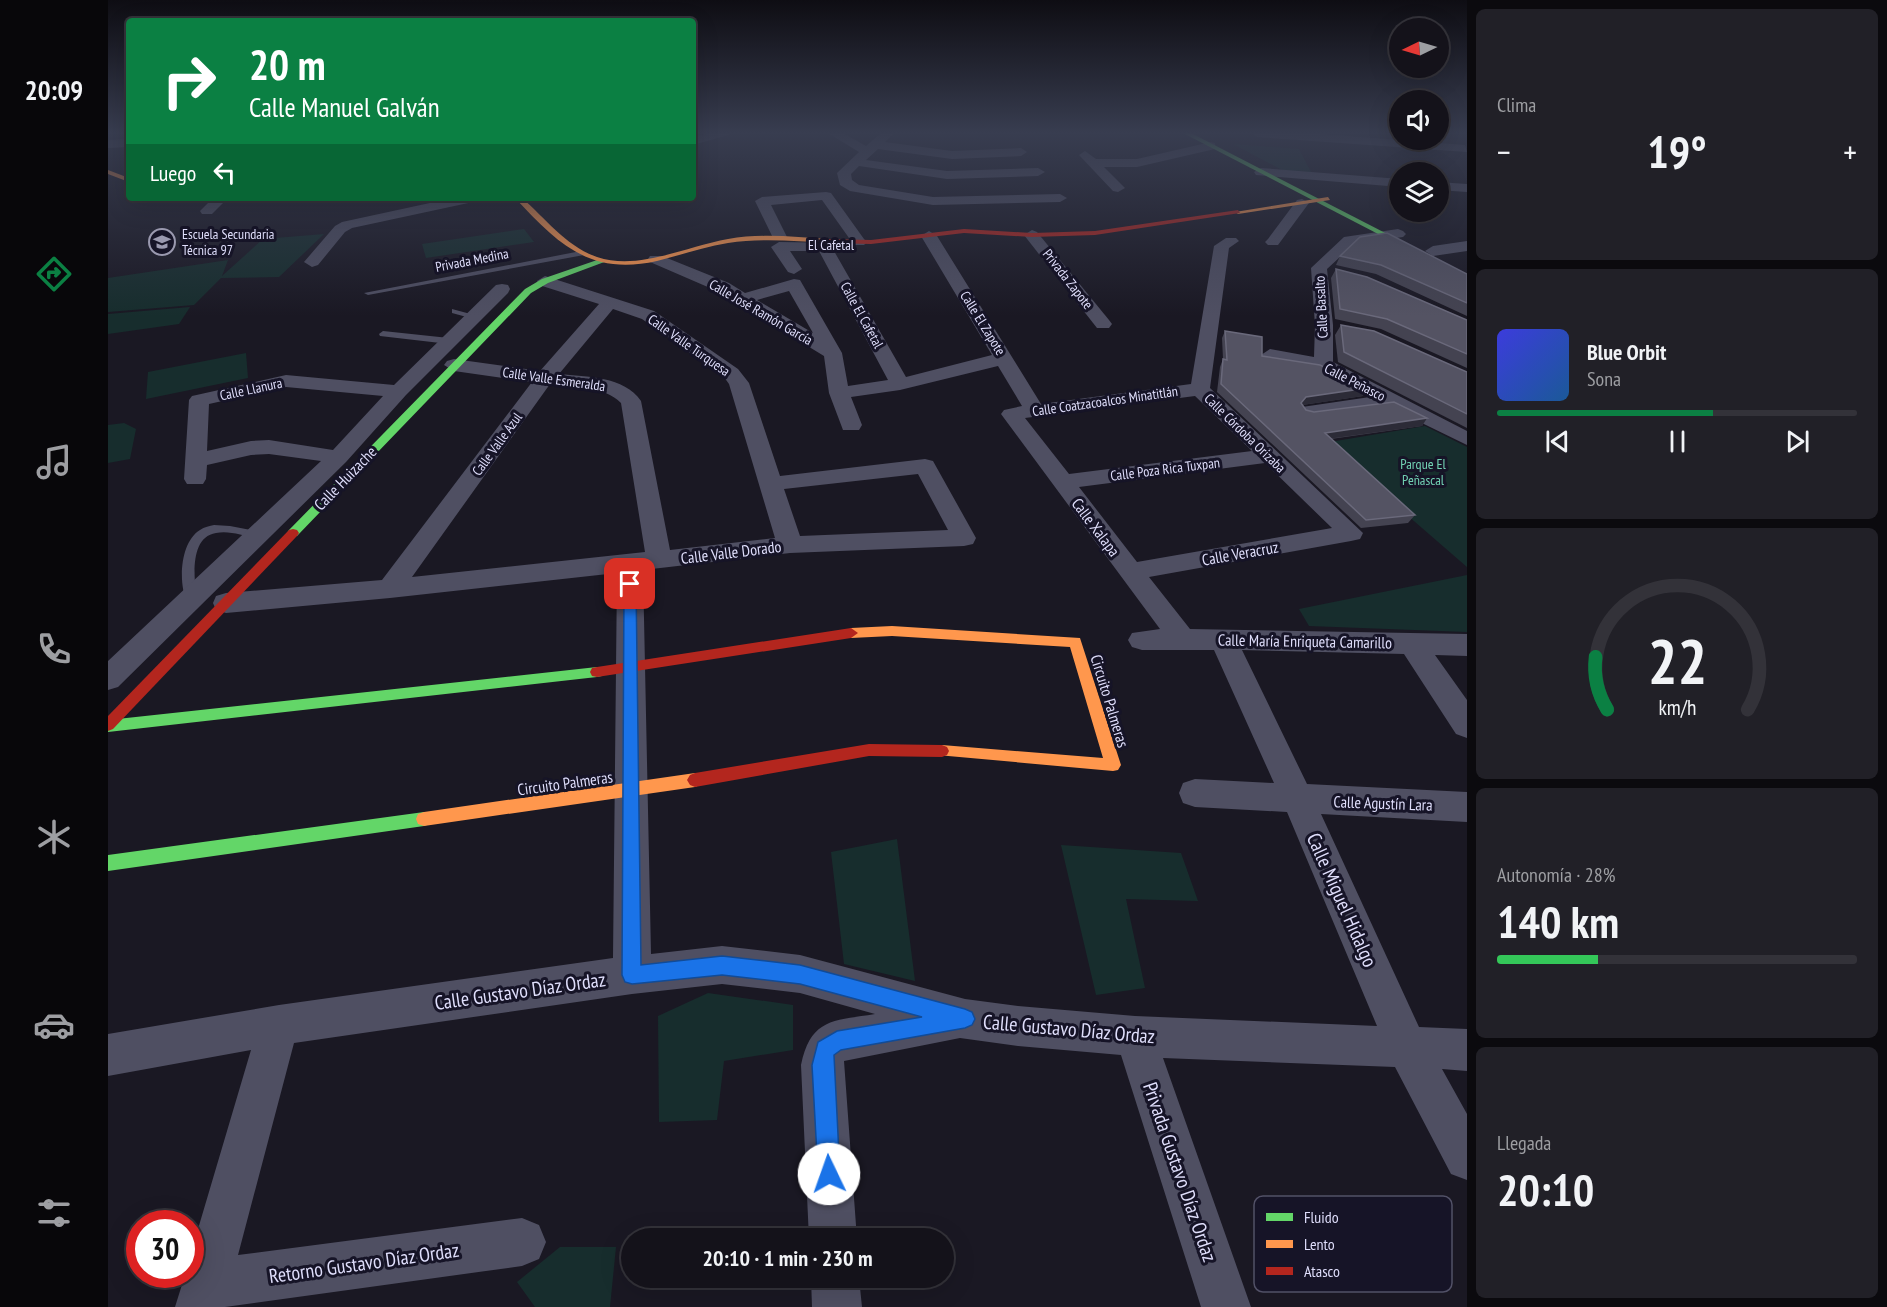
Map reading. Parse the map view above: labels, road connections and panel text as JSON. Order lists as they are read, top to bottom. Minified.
{"streets":{"main road":["Calle Huizache","Circuito Palmeras"],"street":["El Cafetal","Privada Zapote","Calle Basalto","Calle José Ramón García","Calle El Cafetal","Calle El Zapote","Calle Valle Turquesa","Calle Valle Esmeralda","Calle Peñasco","Calle Llanura","Calle Coatzacoalcos Minatitlán","Calle Córdoba Orizaba","Calle Valle Azul","Calle Poza Rica Tuxpan","Calle Xalapa","Calle Valle Dorado","Calle Veracruz","Calle María Enriqueta Camarillo","Calle Agustín Lara","Calle Miguel Hidalgo","Calle Gustavo Díaz Ordaz","Privada Gustavo Díaz Ordaz","Retorno Gustavo Díaz Ordaz"],"lane":["Privada Medina"]},"crossings":[["El Cafetal","Calle El Cafetal"],["Calle Basalto","Calle Peñasco"],["Calle El Zapote","Calle Coatzacoalcos Minatitlán"],["Calle Valle Turquesa","Calle Valle Azul"],["Calle Valle Turquesa","Calle Huizache"],["Calle Valle Turquesa","Calle Valle Dorado"],["Calle Valle Esmeralda","Calle Valle Azul"],["Calle Valle Esmeralda","Calle Huizache"],["Calle Valle Esmeralda","Calle Valle Dorado"],["Calle Valle Esmeralda","Circuito Palmeras"],["Calle Valle Esmeralda","Calle Gustavo Díaz Ordaz"],["Calle Llanura","Calle Huizache"],["Calle Coatzacoalcos Minatitlán","Calle Córdoba Orizaba"],["Calle Coatzacoalcos Minatitlán","Calle Xalapa"],["Calle Córdoba Orizaba","Calle Poza Rica Tuxpan"],["Calle Córdoba Orizaba","Calle Veracruz"],["Calle Valle Azul","Calle Valle Dorado"],["Calle Poza Rica Tuxpan","Calle Xalapa"],["Calle Huizache","Calle Valle Dorado"],["Calle Huizache","Circuito Palmeras"],["Calle Xalapa","Calle Veracruz"],["Calle Xalapa","Calle María Enriqueta Camarillo"],["Calle María Enriqueta Camarillo","Calle Miguel Hidalgo"],["Calle Agustín Lara","Calle Miguel Hidalgo"],["Calle Miguel Hidalgo","Calle Gustavo Díaz Ordaz"],["Calle Gustavo Díaz Ordaz","Privada Gustavo Díaz Ordaz"],["Calle Gustavo Díaz Ordaz","Retorno Gustavo Díaz Ordaz"]],"parks":["Parque El Peñascal"],"places":{"school or university":["Escuela Secundaria Técnica 97"]},"legend":["Fluido","Lento","Atasco"],"north":"left","page":{"tabs":"20:09","tile":["Clima",["Autonomía · 28%","140 km"],["Llegada","20:10"]],"turn":["20 m","Calle Manuel Galván"],"heat":["−","19°","+"],"then":"Luego","song":["Blue Orbit","Sona"],"limit":"30","trip":"20:10 · 1 min · 230 m","gauge":["22","km/h"]}}
